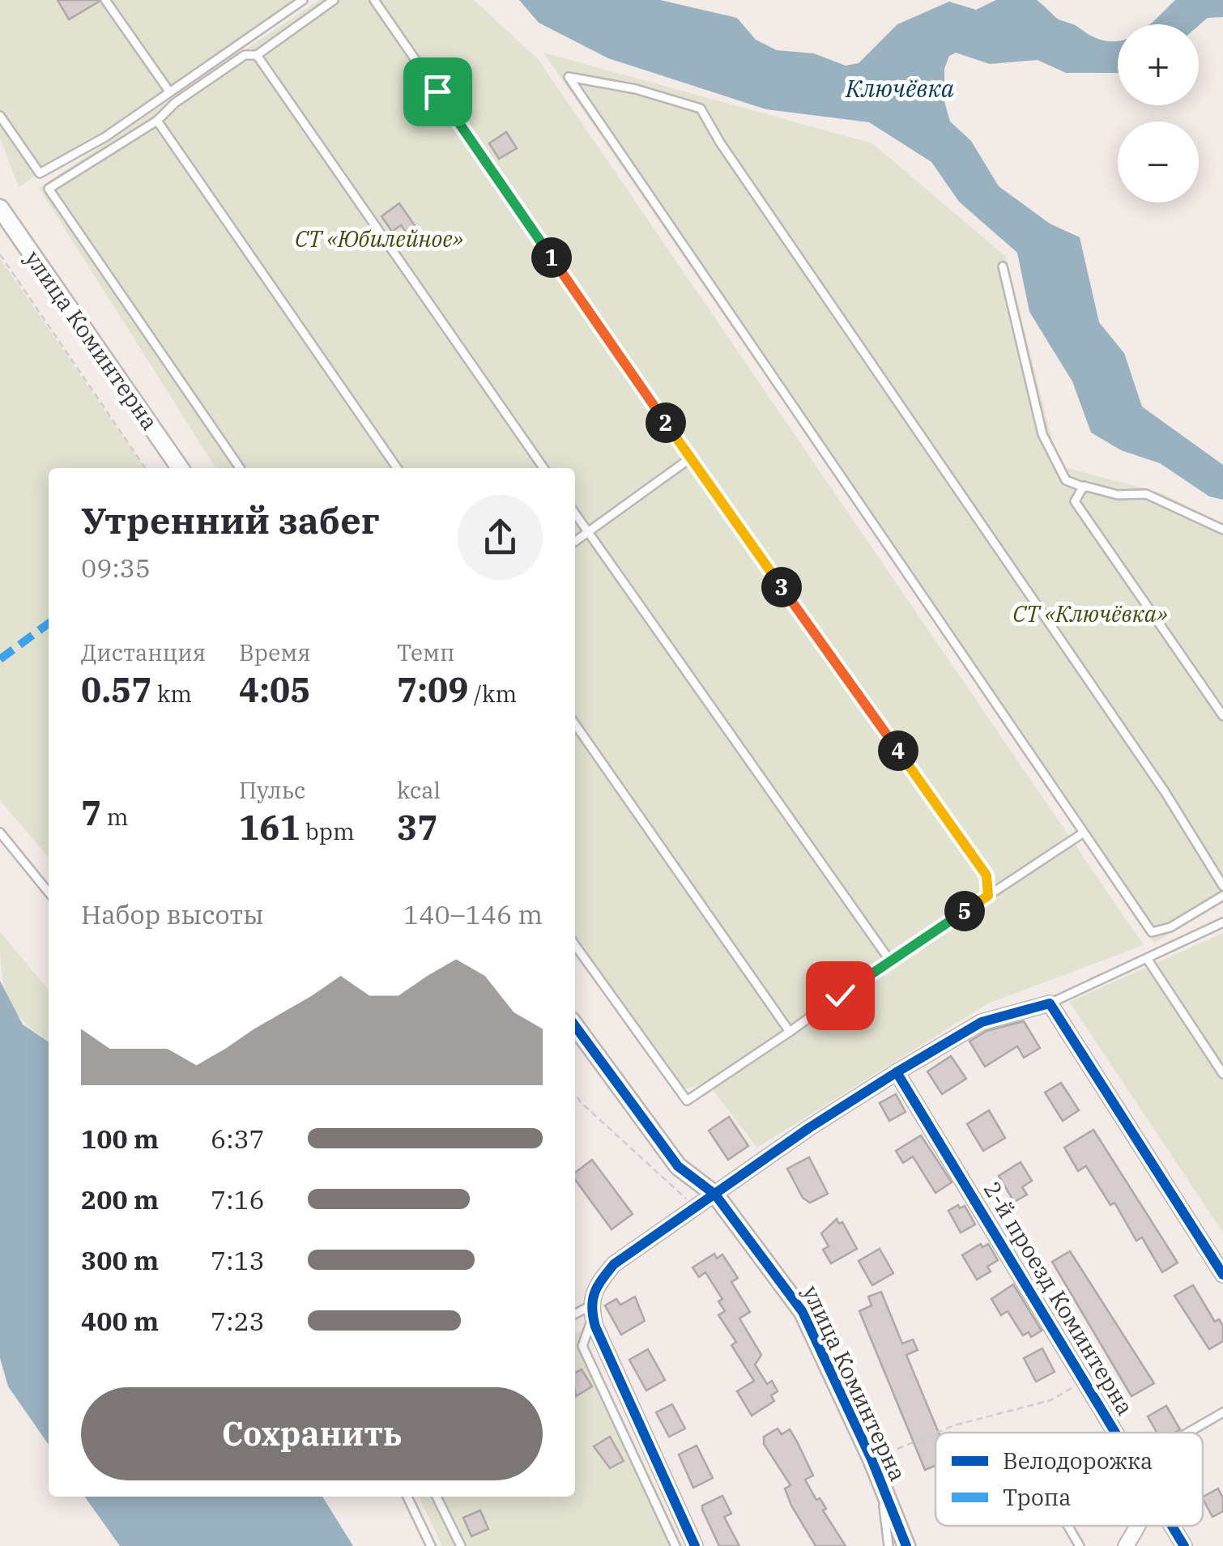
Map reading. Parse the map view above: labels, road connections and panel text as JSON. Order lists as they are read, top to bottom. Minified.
{"streets":{"street":["улица Коминтерна","2-й проезд Коминтерна"]},"water":["Ключёвка"],"parks":["СТ «Юбилейное»","СТ «Ключёвка»"],"legend":["Велодорожка","Тропа"],"page":{"map_buttons":["+","−"],"pins":["1","2","3","4","5"],"heading":["Утренний забег","09:35"],"stats":[["Дистанция","0.57 km"],["Время","4:05"],["Темп","7:09 /km"],["7 m"],["Пульс","161 bpm"],["kcal","37"]],"chart":["Набор высоты","140–146 m"],"list":[{"name":"100 m","note":"6:37"},{"name":"200 m","note":"7:16"},{"name":"300 m","note":"7:13"},{"name":"400 m","note":"7:23"}],"buttons":"Сохранить"}}
